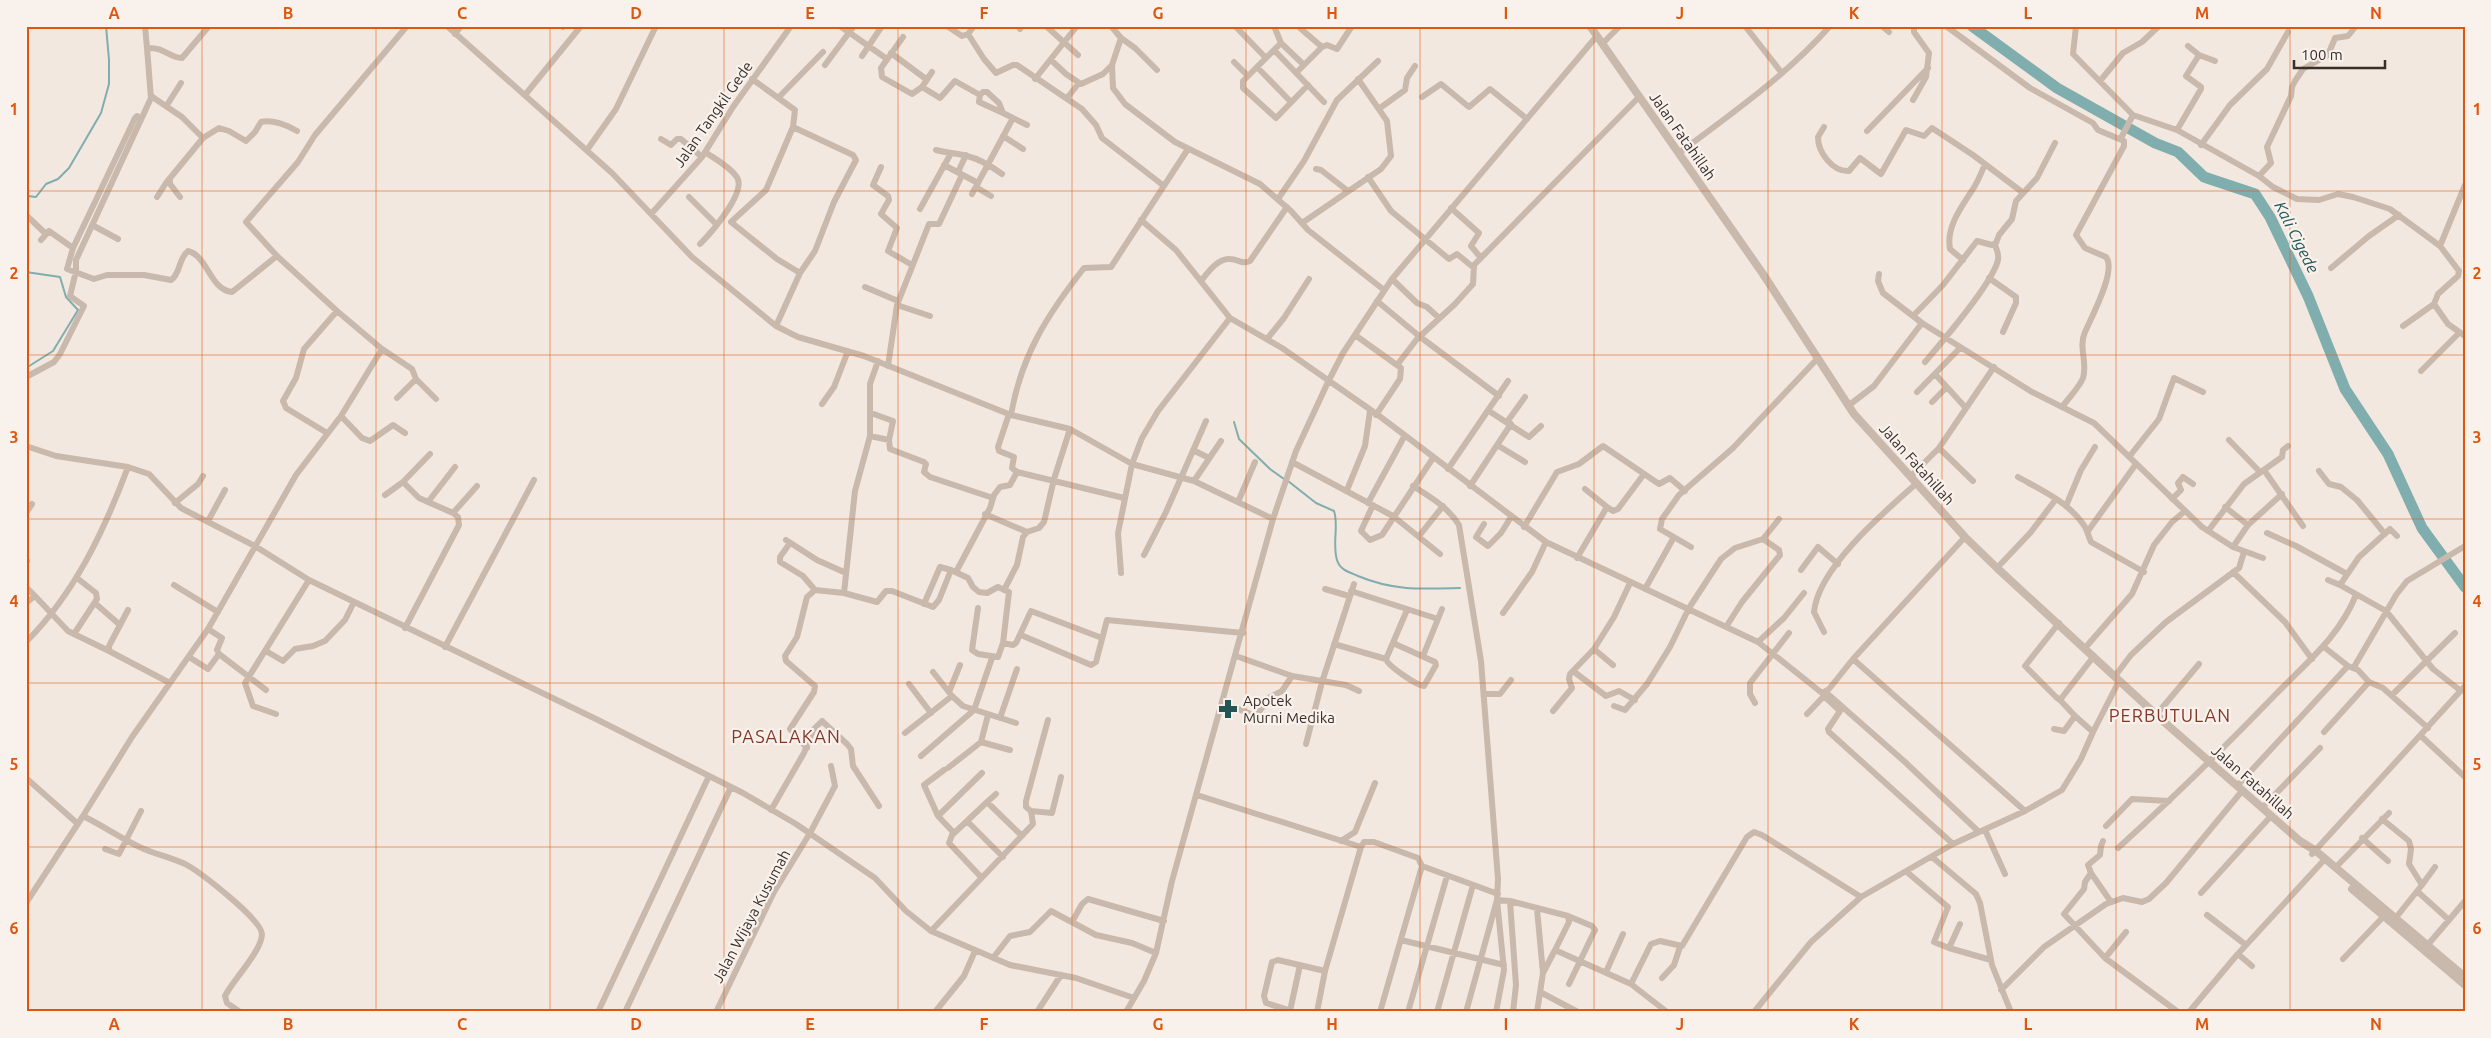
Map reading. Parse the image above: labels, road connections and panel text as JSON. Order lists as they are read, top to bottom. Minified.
{"streets":{"street":["Jalan Tangkil Gede","Jalan Fatahillah","Jalan Wijaya Kusumah"]},"districts":["PERBUTULAN","PASALAKAN"],"water":["Kali Cigede"],"places":{"pharmacy":["Apotek Murni Medika"]},"scale_bar":"100 m","grid":{"columns":["A","B","C","D","E","F","G","H","I","J","K","L","M","N"],"rows":["1","2","3","4","5","6"]}}
